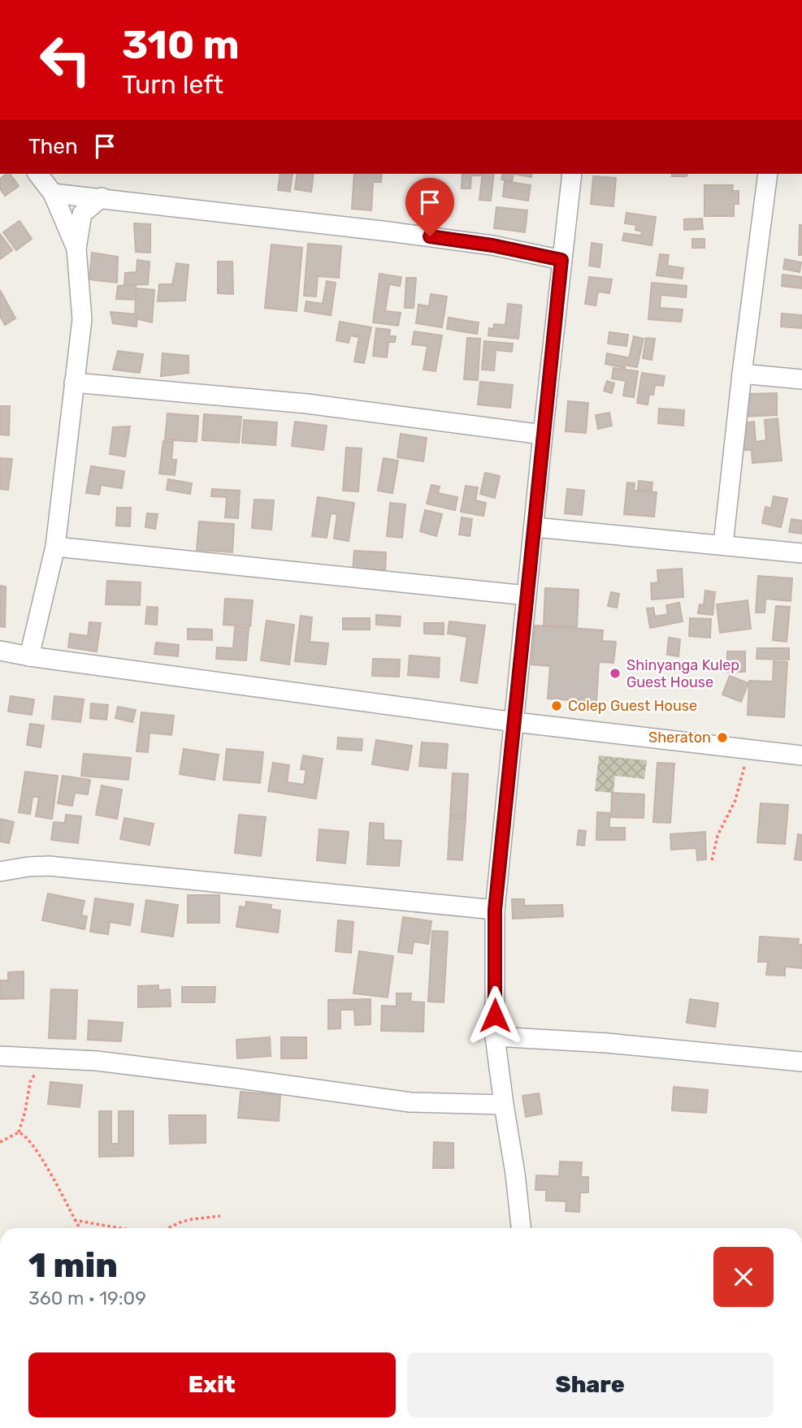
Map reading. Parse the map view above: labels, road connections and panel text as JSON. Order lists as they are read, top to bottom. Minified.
{"places":["Shinyanga Kulep Guest House","Colep Guest House","Sheraton"],"page":{"turn":["310 m","Turn left"],"then":"Then","heading":["1 min","360 m · 19:09"],"buttons":["Exit","Share"]}}
